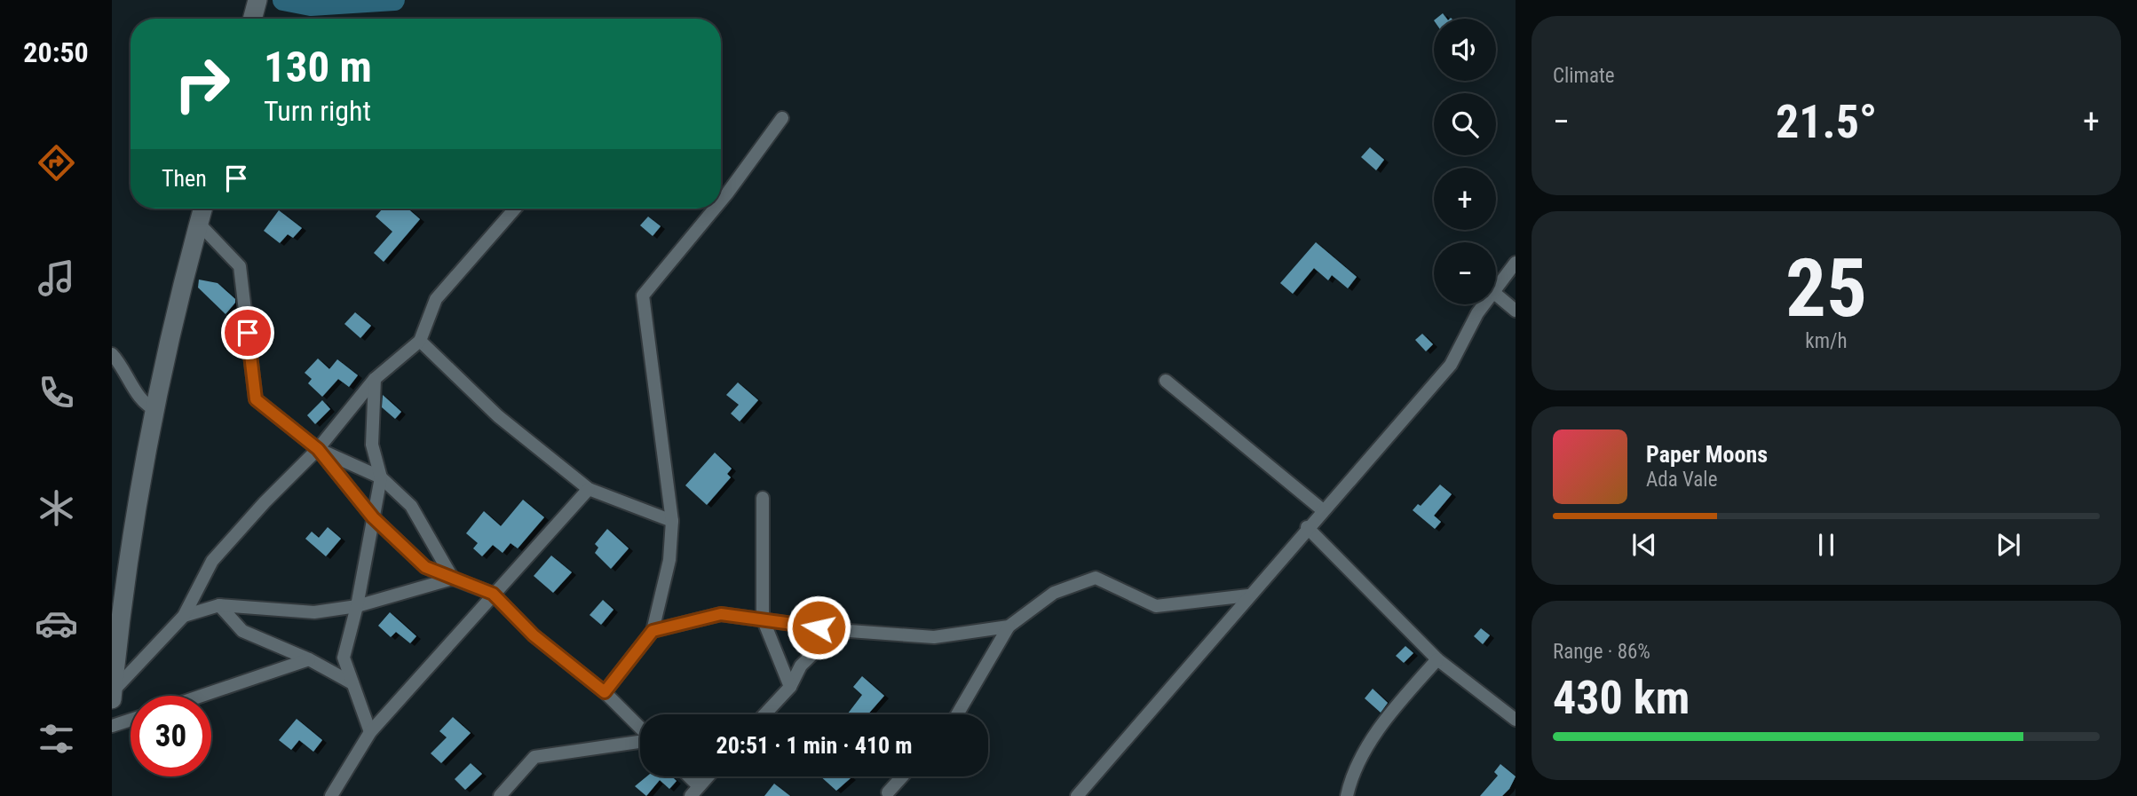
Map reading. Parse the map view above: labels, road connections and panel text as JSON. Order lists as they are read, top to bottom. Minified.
{"page":{"tabs":"20:50","tile":["Climate",["25","km/h"],["Range · 86%","430 km"]],"map_buttons":["+","−"],"turn":["130 m","Turn right"],"heat":["−","21.5°","+"],"then":"Then","song":["Paper Moons","Ada Vale"],"limit":"30","trip":"20:51 · 1 min · 410 m"}}
